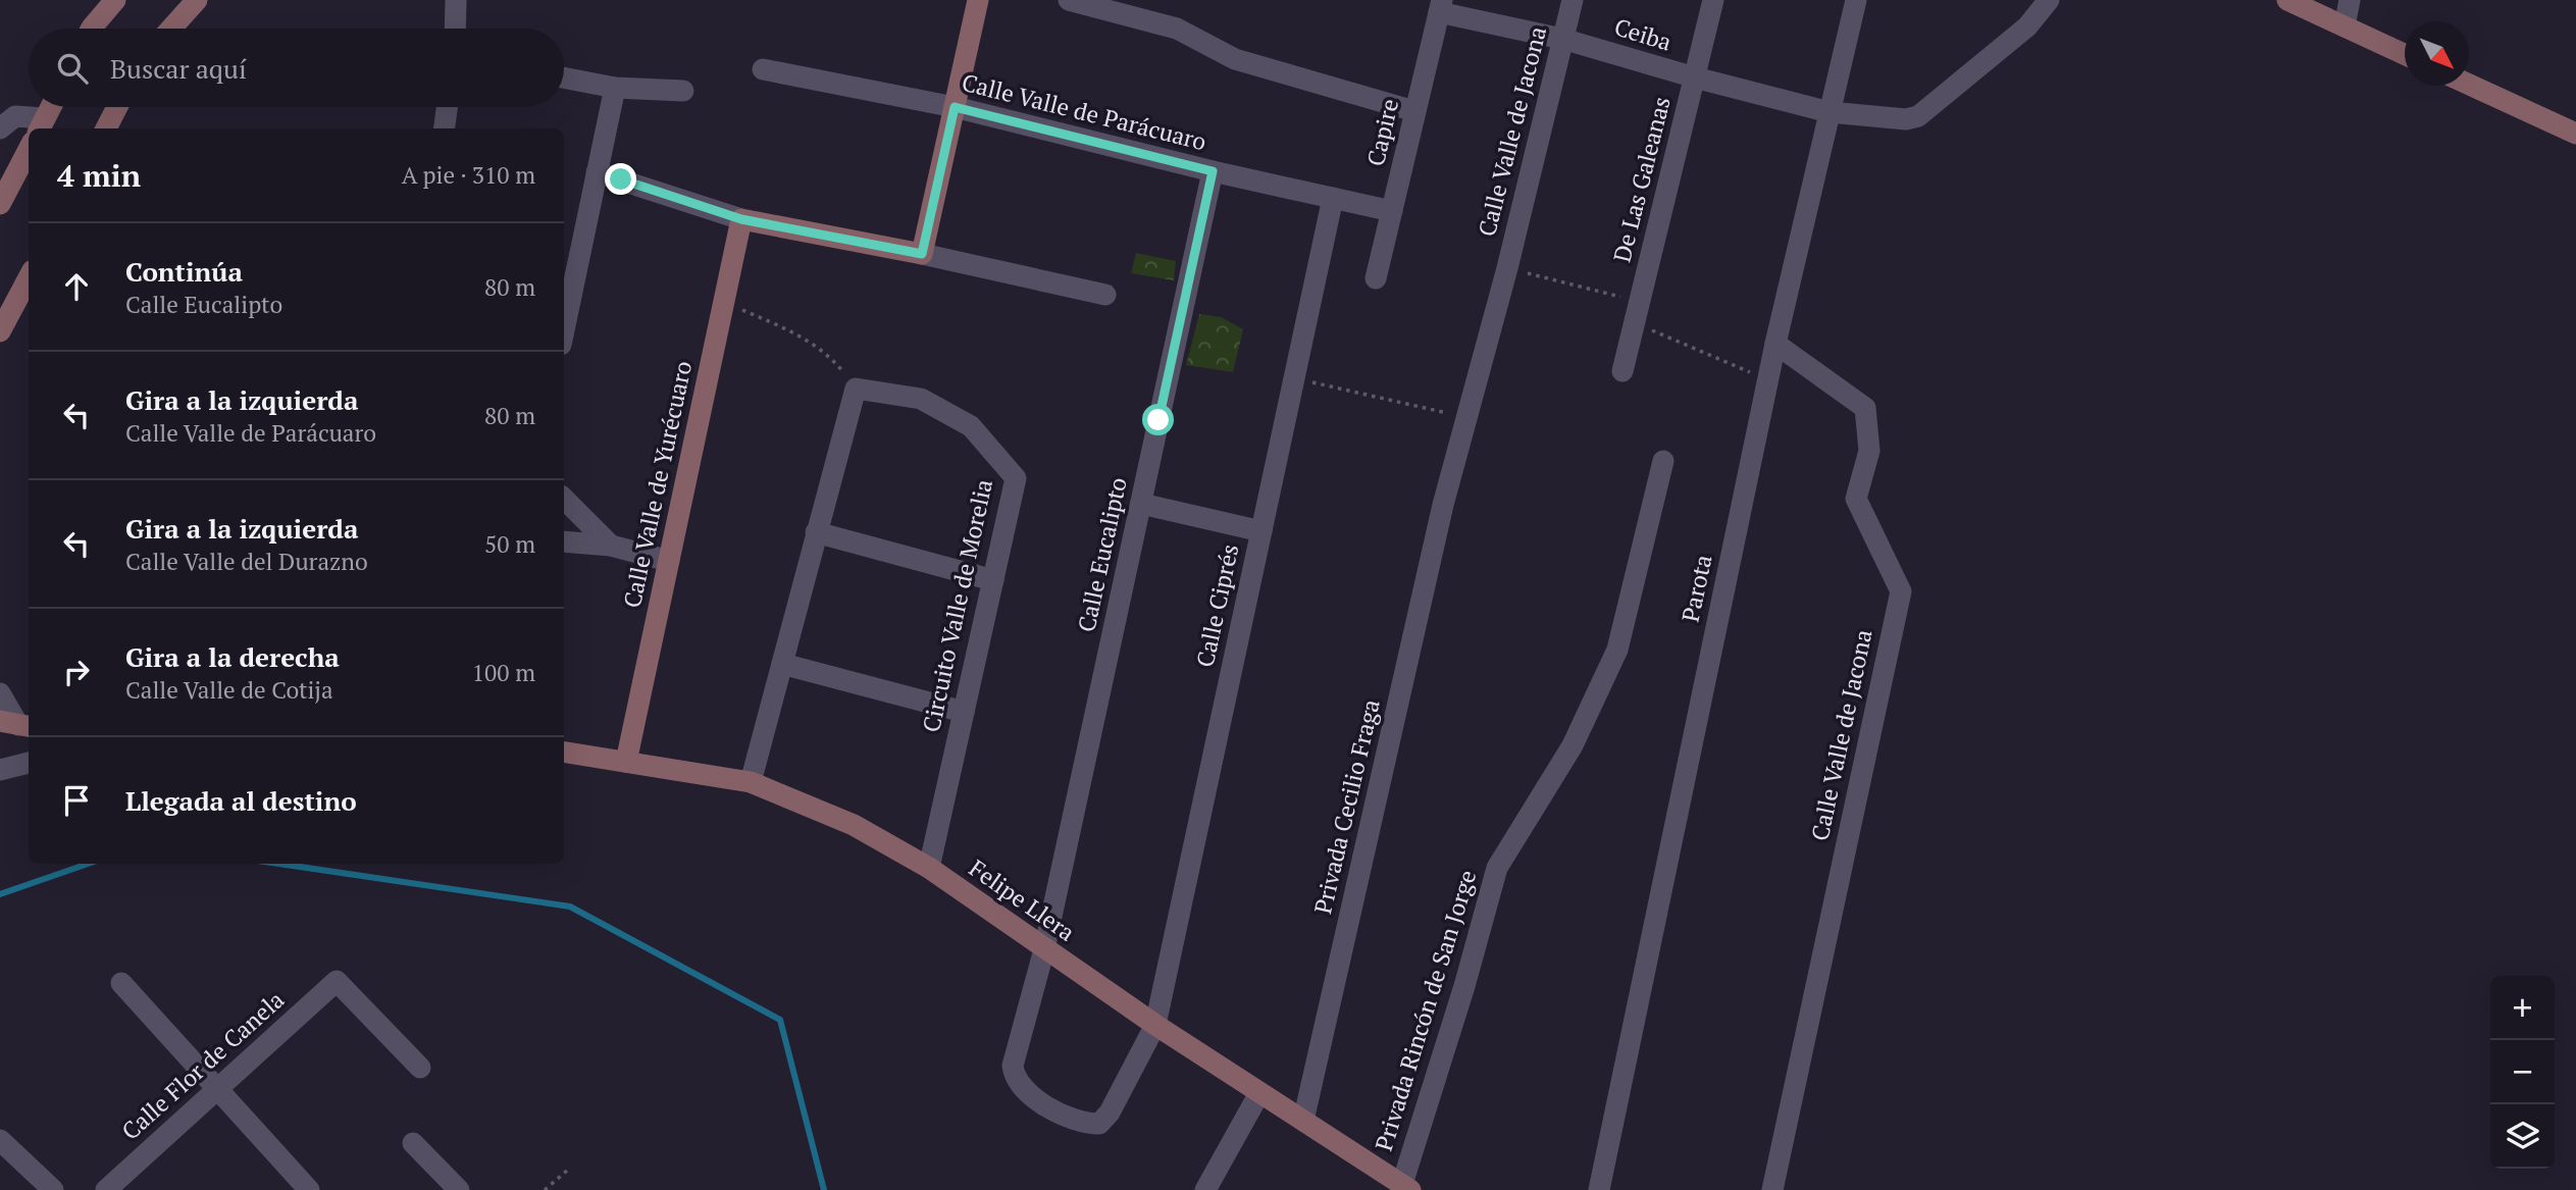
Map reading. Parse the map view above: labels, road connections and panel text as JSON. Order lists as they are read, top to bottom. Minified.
{"streets":{"street":["Ceiba","Calle Valle de Parácuaro","Calle Valle de Jacona","Capire","De Las Galeanas","Calle Valle de Yurécuaro","Calle Eucalipto","Parota","Circuito Valle de Morelia","Calle Ciprés","Privada Cecilio Fraga","Felipe Llera","Privada Rincón de San Jorge","Calle Flor de Canela"]},"crossings":[["Ceiba","Calle Valle de Jacona"],["Ceiba","Capire"],["Ceiba","De Las Galeanas"],["Ceiba","Parota"],["Calle Valle de Parácuaro","Capire"],["Calle Valle de Parácuaro","Calle Eucalipto"],["Calle Valle de Parácuaro","Calle Ciprés"],["Calle Valle de Jacona","De Las Galeanas"],["Calle Valle de Jacona","Parota"],["Calle Valle de Jacona","Privada Cecilio Fraga"],["Calle Valle de Yurécuaro","Felipe Llera"],["Calle Eucalipto","Calle Ciprés"],["Calle Eucalipto","Felipe Llera"],["Circuito Valle de Morelia","Felipe Llera"],["Calle Ciprés","Felipe Llera"],["Privada Cecilio Fraga","Felipe Llera"],["Felipe Llera","Privada Rincón de San Jorge"]],"north":"bottom right","page":{"search":"Buscar aquí","heading":["4 min","A pie · 310 m"],"list":[["Continúa","Calle Eucalipto","80 m"],["Gira a la izquierda","Calle Valle de Parácuaro","80 m"],["Gira a la izquierda","Calle Valle del Durazno","50 m"],["Gira a la derecha","Calle Valle de Cotija","100 m"],"Llegada al destino"],"map_buttons":["+","−"]}}
